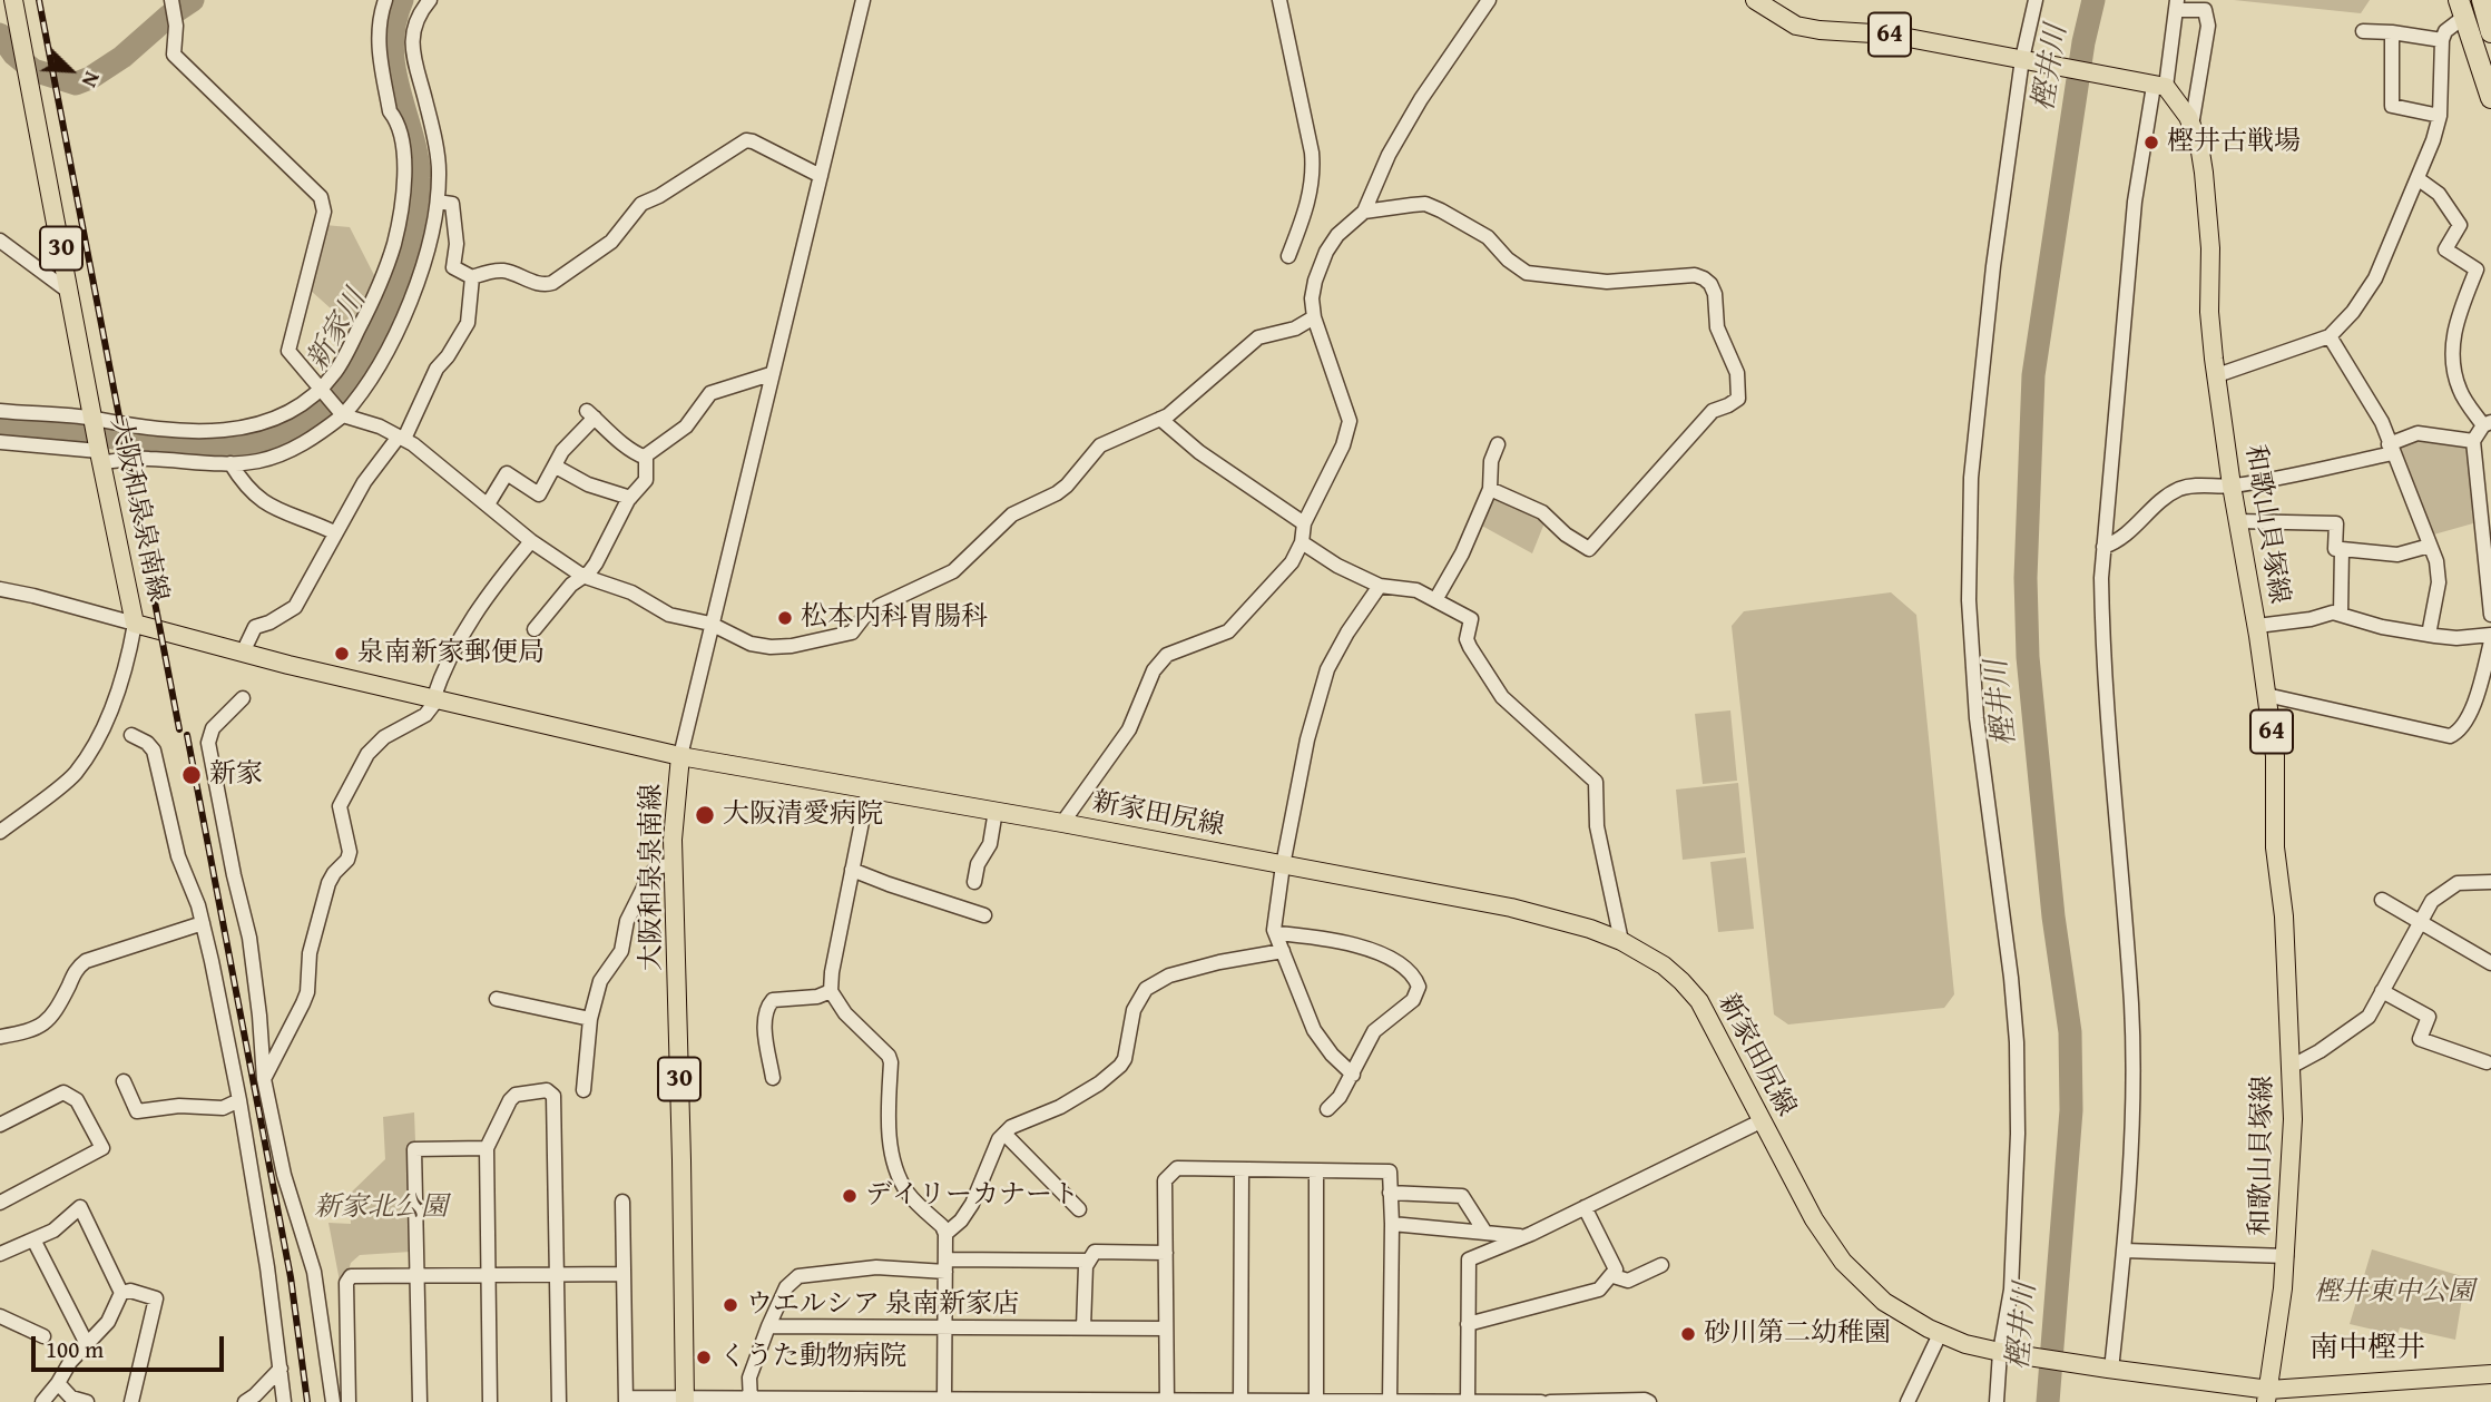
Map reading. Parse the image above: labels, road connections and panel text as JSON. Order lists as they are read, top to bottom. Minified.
{"streets":{"main road":["64","30","大阪和泉泉南線","和歌山貝塚線","新家田尻線"]},"crossings":[["64","和歌山貝塚線"],["大阪和泉泉南線","新家田尻線"],["和歌山貝塚線","新家田尻線"]],"districts":["南中樫井"],"water":["樫井川","新家川"],"parks":["新家北公園","樫井東中公園"],"places":["樫井古戦場","松本内科胃腸科","泉南新家郵便局","新家","大阪清愛病院","デイリーカナート","ウエルシア 泉南新家店","砂川第二幼稚園","くうた動物病院"],"scale_bar":"100 m","north":"bottom right"}
